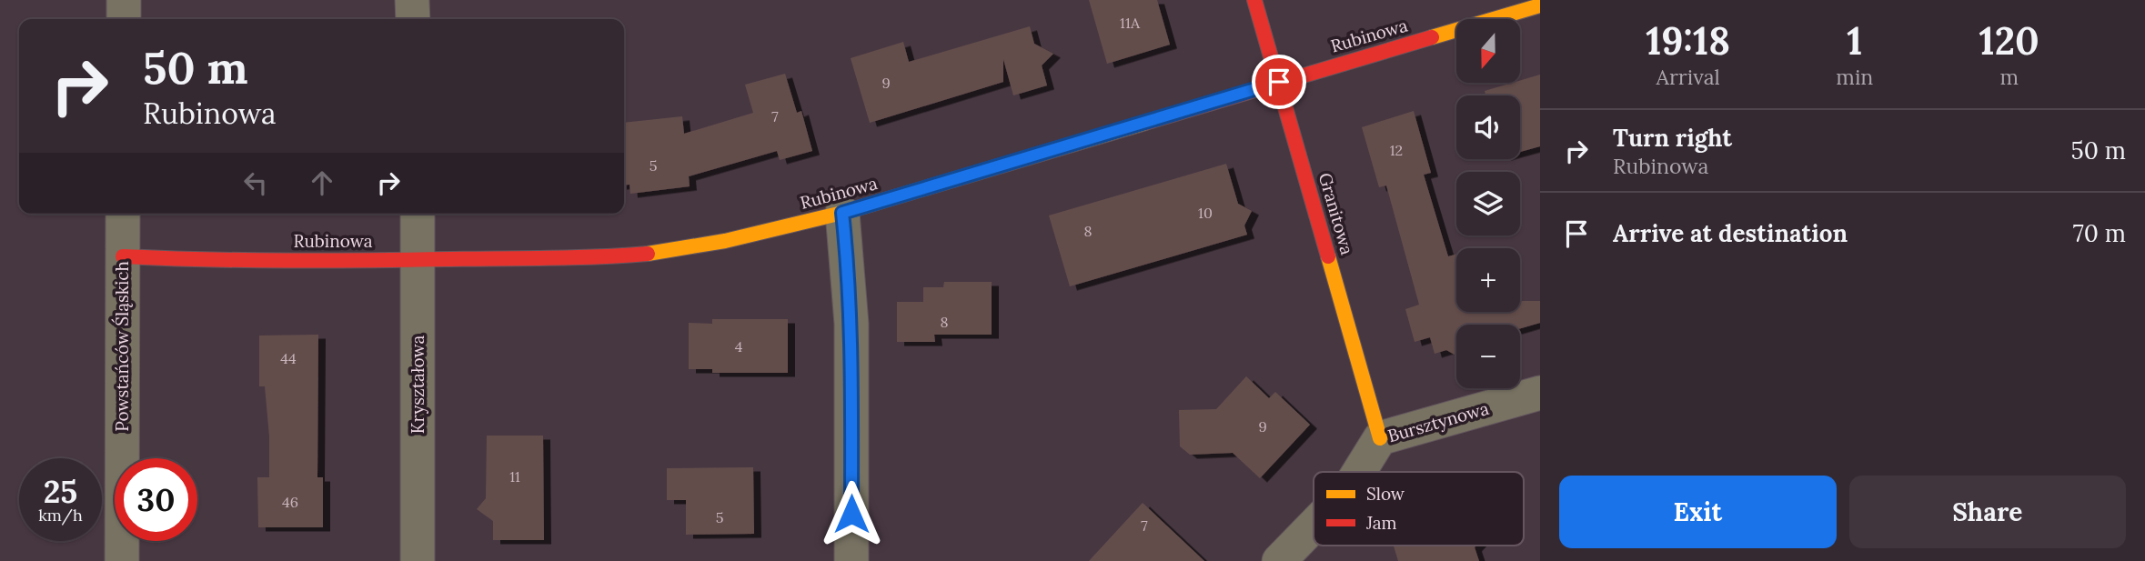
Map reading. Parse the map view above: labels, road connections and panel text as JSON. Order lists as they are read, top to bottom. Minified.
{"streets":{"street":["Rubinowa","Granitowa","Powstańców Śląskich","Kryształowa","Bursztynowa"]},"crossings":[["Rubinowa","Granitowa"],["Rubinowa","Powstańców Śląskich"],["Rubinowa","Kryształowa"],["Granitowa","Bursztynowa"]],"house_numbers":["11A","9","7","12","5","10","8","8","4","44","9","11","46","5","7"],"legend":["Slow","Jam"],"north":"bottom","page":{"eta":["19:18","Arrival","1","min","120","m"],"map_buttons":["+","−"],"turn":["50 m","Rubinowa"],"list":[{"name":"Turn right","note":"Rubinowa","value":"50 m"},{"name":"Arrive at destination","value":"70 m"}],"speed":"25 km/h","limit":"30","buttons":["Exit","Share"]}}
